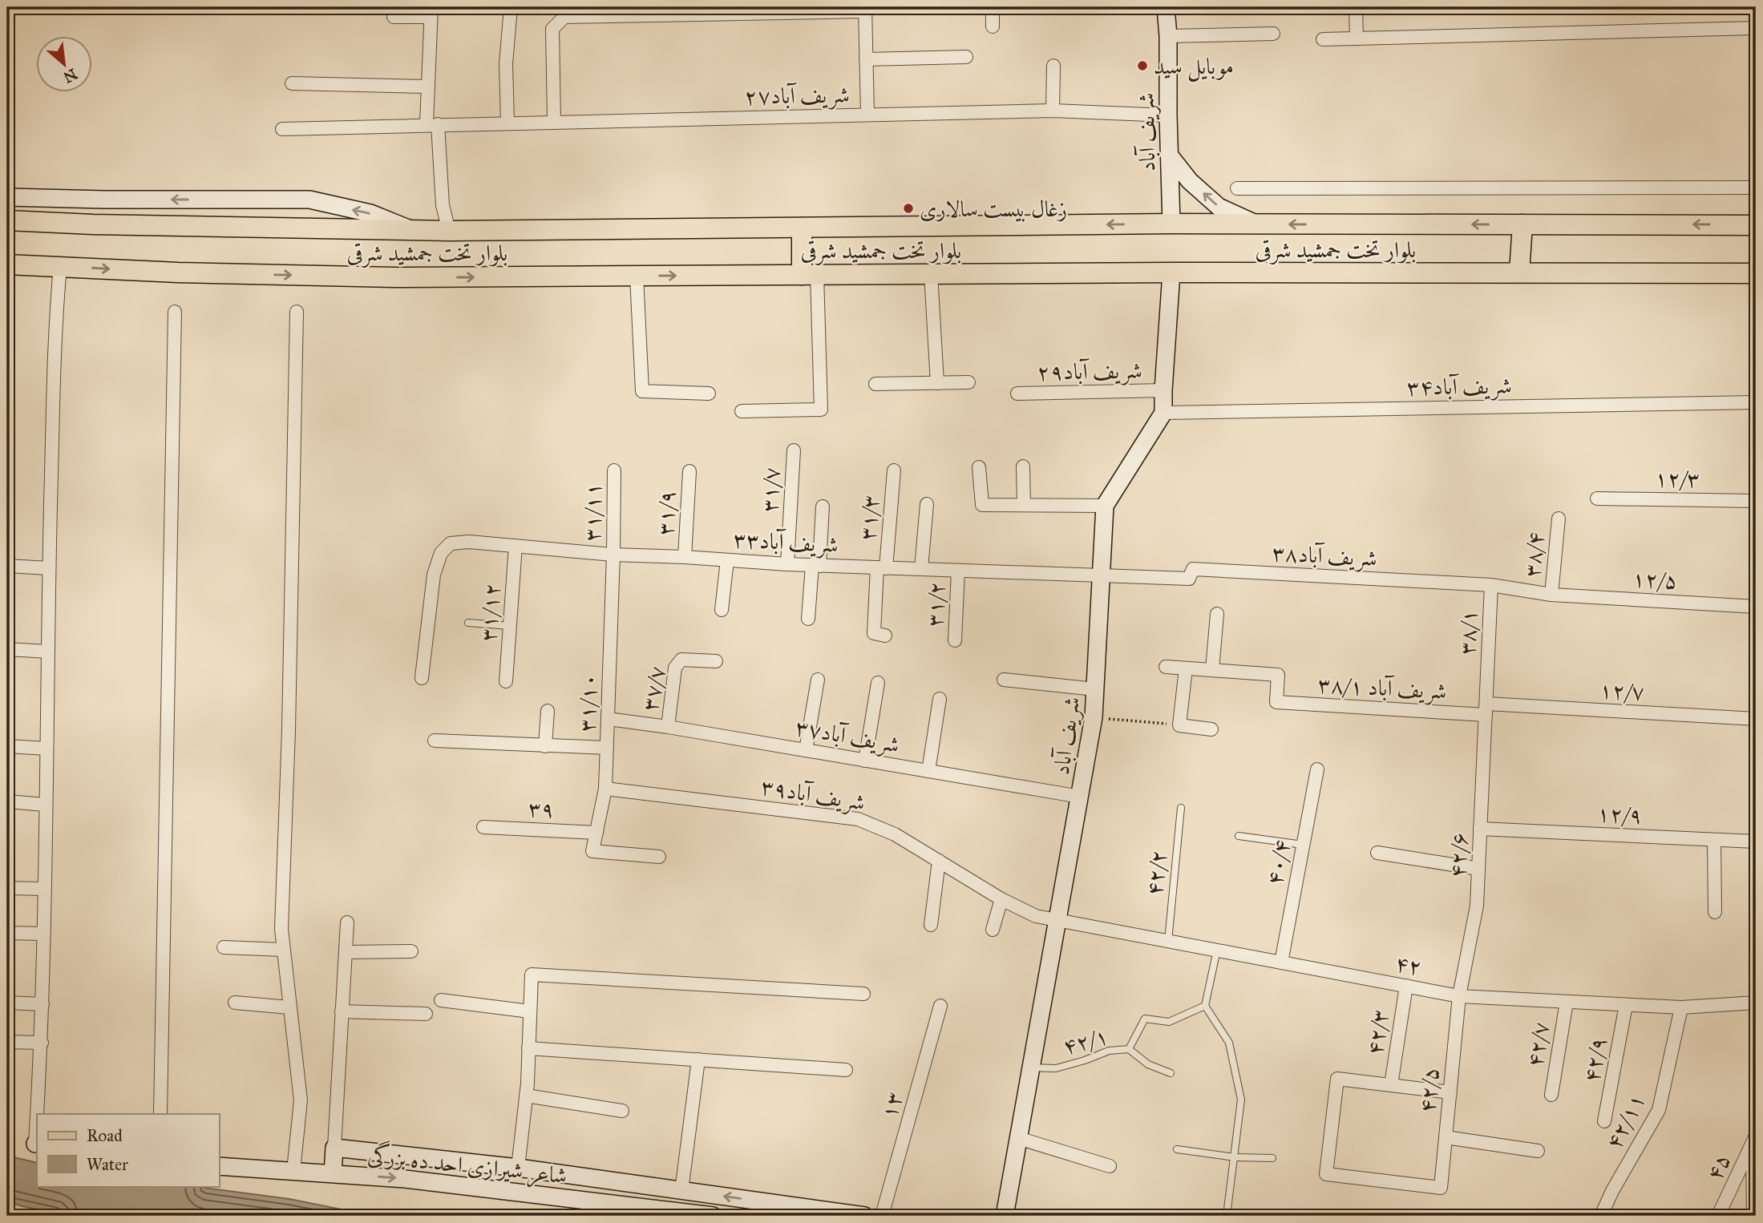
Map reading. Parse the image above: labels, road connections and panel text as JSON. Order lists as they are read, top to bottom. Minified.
{"streets":{"main road":["بلوار تخت جمشید شرقی"],"street":["شریف آباد۲۷","شریف آباد","شریف آباد۲۹","شریف آباد۳۴","۱۲/۳","۳۱/۷","۳۱/۱۱","۳۱/۹","۳۱/۳","شریف آباد۳۳","۳۸/۴","شریف آباد۳۸","۱۲/۵","۳۱/۲","۳۱/۱۲","۳۸/۱","۳۸/۱ شریف آباد","۳۷/۷","۱۲/۷","۳۱/۱۰","شریف آباد۳۷","شریف آباد۳۹","۳۹","۱۲/۹","۴۲/۶","۴۰/۴","۴۲","۴۲/۳","۴۲/۷","۴۲/۹","۴۲/۵","۱۳","۴۲/۱۱","شاعر شیرازی احد ده بزرگی","۴۵"],"lane":["۴۲/۲","۴۲/۱"]},"crossings":[["شریف آباد۲۷","شریف آباد"],["شریف آباد","بلوار تخت جمشید شرقی"],["شریف آباد","شریف آباد۳۴"],["شریف آباد","شریف آباد۳۳"],["شریف آباد","شریف آباد۳۸"],["شریف آباد","شریف آباد۳۷"],["شریف آباد","شریف آباد۳۹"],["شریف آباد","۴۲"],["شریف آباد","۴۲/۱"],["۳۱/۷","شریف آباد۳۳"],["۳۱/۱۱","شریف آباد۳۳"],["۳۱/۱۱","۳۱/۱۰"],["۳۱/۹","شریف آباد۳۳"],["۳۱/۳","شریف آباد۳۳"],["شریف آباد۳۳","شریف آباد۳۸"],["شریف آباد۳۳","۳۱/۲"],["شریف آباد۳۳","۳۱/۱۲"],["شریف آباد۳۳","۳۱/۱۰"],["۳۸/۴","شریف آباد۳۸"],["۳۸/۴","۱۲/۵"],["شریف آباد۳۸","۱۲/۵"],["شریف آباد۳۸","۳۸/۱"],["۳۸/۱","۳۸/۱ شریف آباد"],["۳۸/۱","۱۲/۷"],["۳۸/۱","۴۲/۶"],["۳۸/۱ شریف آباد","۱۲/۷"],["۳۸/۱ شریف آباد","۴۲/۶"],["۳۷/۷","شریف آباد۳۷"],["۱۲/۷","۴۲/۶"],["۳۱/۱۰","شریف آباد۳۷"],["۳۱/۱۰","شریف آباد۳۹"],["۳۱/۱۰","۳۹"],["شریف آباد۳۹","۴۲"],["۱۲/۹","۴۲/۶"],["۴۲/۶","۴۲"],["۴۲/۶","۴۲/۵"],["۴۰/۴","۴۲"],["۴۲/۲","۴۲"],["۴۲","۴۲/۳"],["۴۲","۴۲/۷"],["۴۲","۴۲/۹"],["۴۲","۴۲/۵"],["۴۲","۴۲/۱۱"],["۴۲/۳","۴۲/۵"]],"places":["موبایل سید","زغال بیست سالاری"],"legend":["Road","Water"],"north":"bottom right"}
